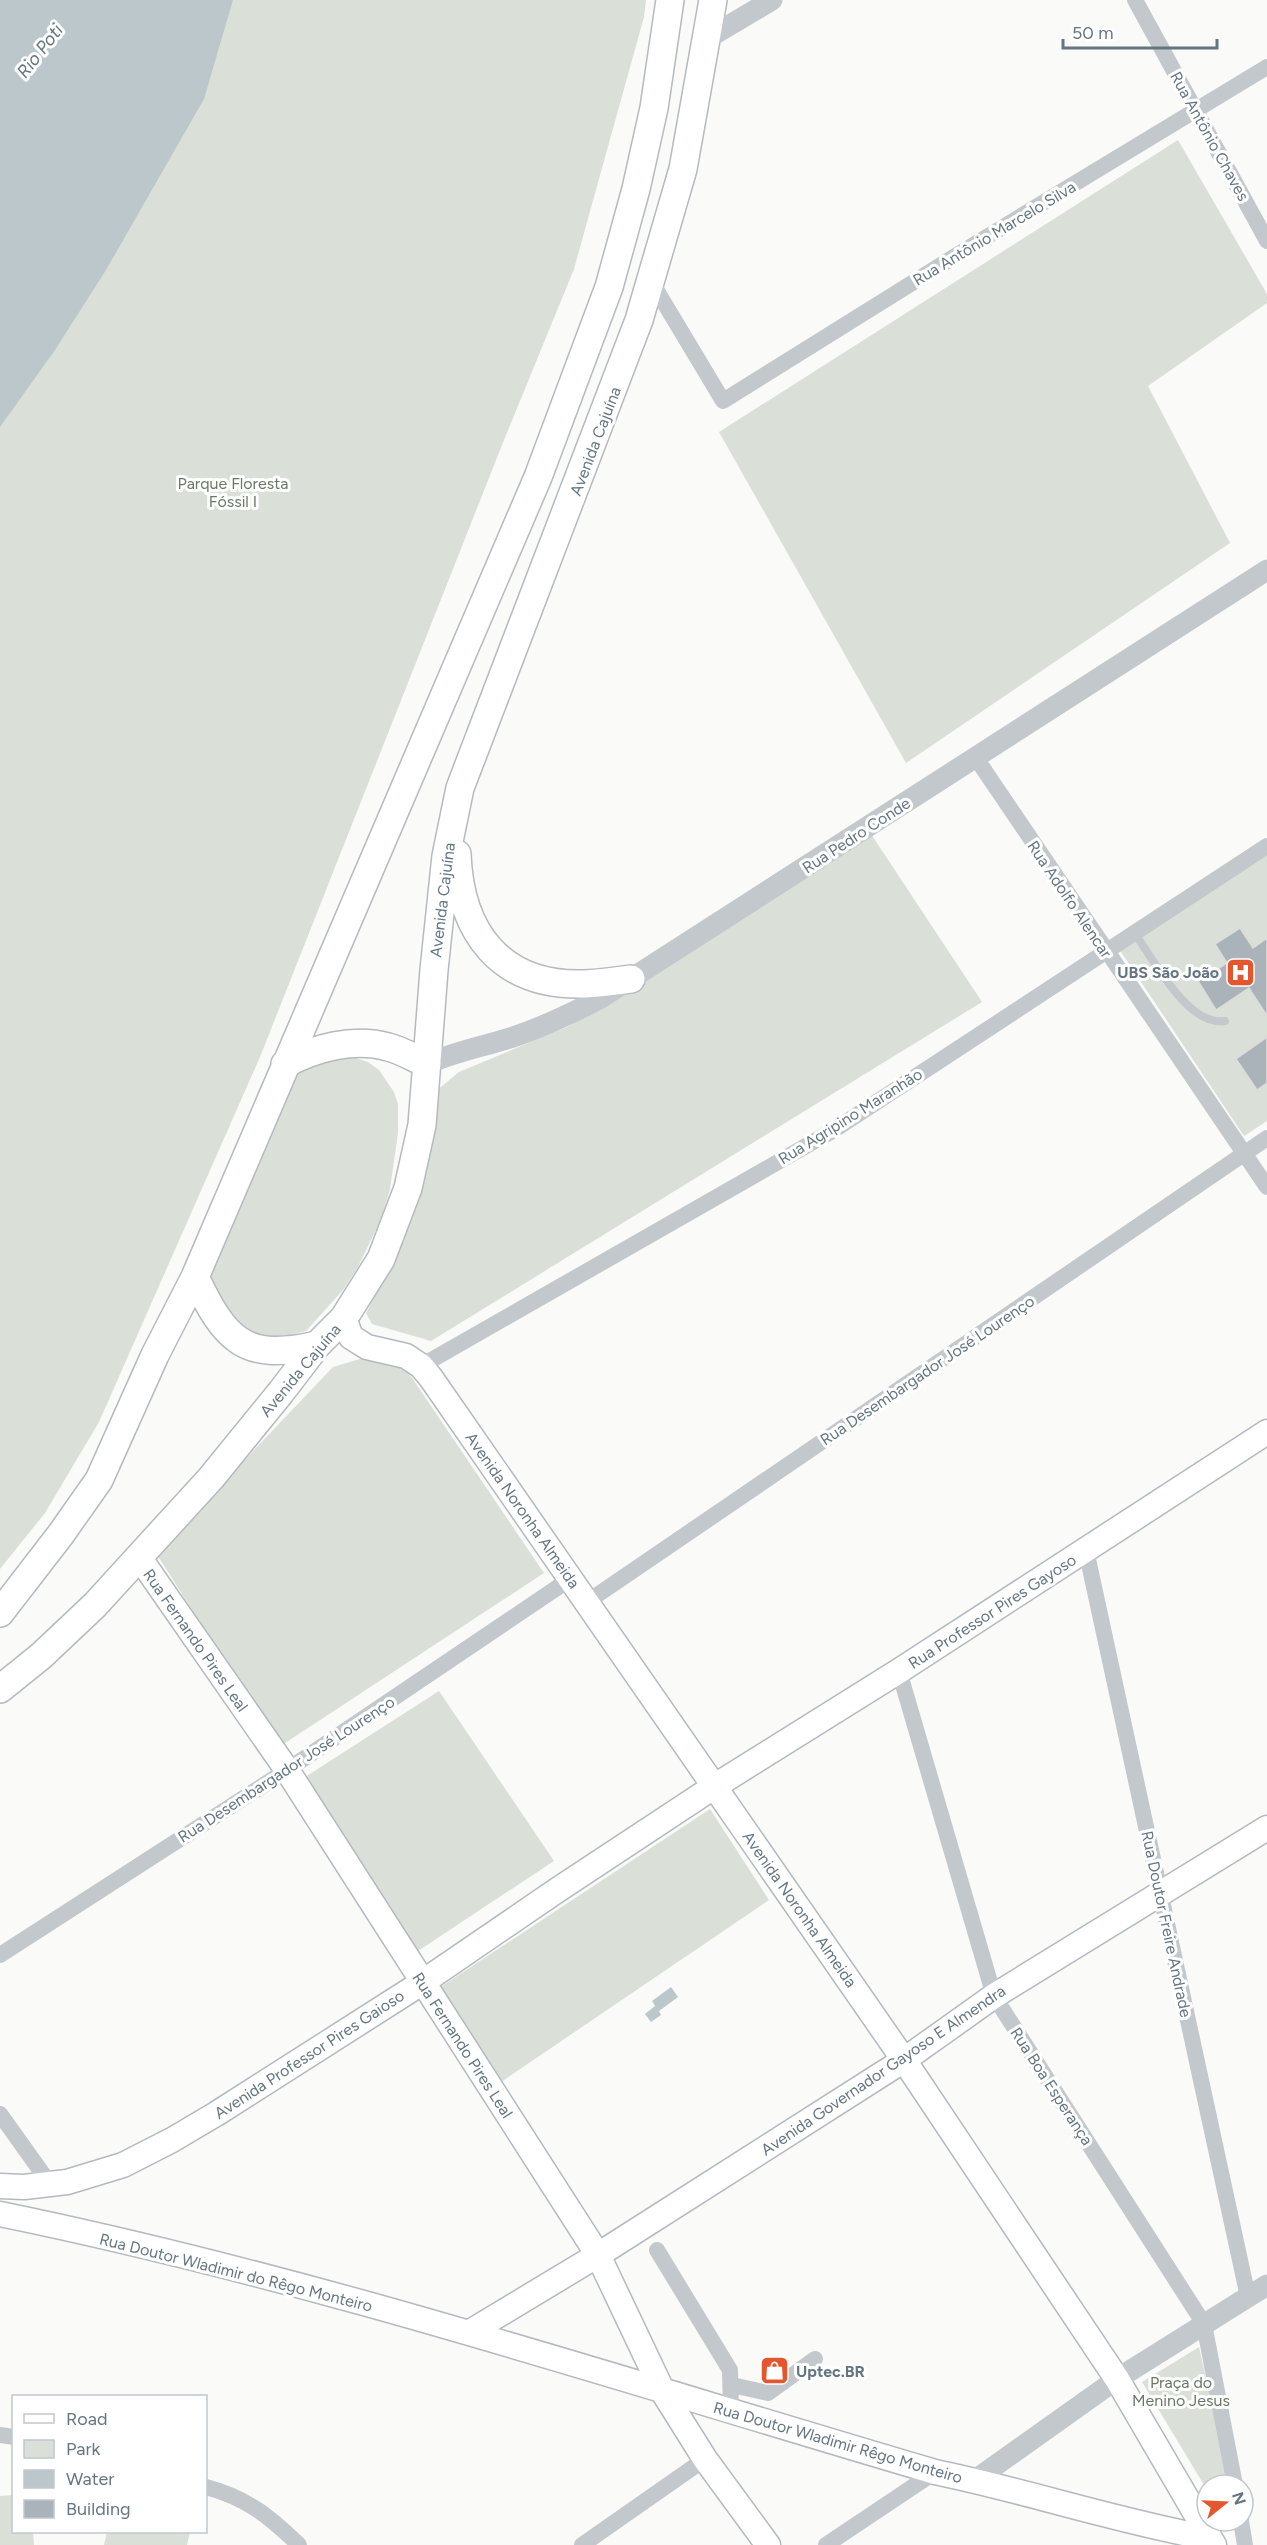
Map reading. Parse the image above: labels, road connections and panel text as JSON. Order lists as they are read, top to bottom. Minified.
{"streets":{"main road":["Avenida Cajuína","Avenida Noronha Almeida","Rua Professor Pires Gayoso","Rua Fernando Pires Leal","Avenida Professor Pires Gaioso","Avenida Governador Gayoso E Almendra","Rua Doutor Wladimir do Rêgo Monteiro","Rua Doutor Wladimir Rêgo Monteiro"],"street":["Rua Antônio Chaves","Rua Antônio Marcelo Silva","Rua Pedro Conde","Rua Adolfo Alencar","Rua Agripino Maranhão","Rua Desembargador José Lourenço","Rua Doutor Freire Andrade","Rua Boa Esperança"]},"crossings":[["Rua Antônio Chaves","Rua Antônio Marcelo Silva"],["Rua Antônio Marcelo Silva","Avenida Cajuína"],["Avenida Cajuína","Rua Pedro Conde"],["Avenida Cajuína","Avenida Noronha Almeida"],["Avenida Cajuína","Rua Fernando Pires Leal"],["Rua Pedro Conde","Rua Adolfo Alencar"],["Rua Adolfo Alencar","Rua Agripino Maranhão"],["Rua Adolfo Alencar","Rua Desembargador José Lourenço"],["Rua Agripino Maranhão","Avenida Noronha Almeida"],["Rua Desembargador José Lourenço","Avenida Noronha Almeida"],["Rua Desembargador José Lourenço","Rua Fernando Pires Leal"],["Avenida Noronha Almeida","Rua Professor Pires Gayoso"],["Avenida Noronha Almeida","Avenida Professor Pires Gaioso"],["Avenida Noronha Almeida","Avenida Governador Gayoso E Almendra"],["Avenida Noronha Almeida","Rua Doutor Wladimir Rêgo Monteiro"],["Rua Professor Pires Gayoso","Rua Doutor Freire Andrade"],["Rua Professor Pires Gayoso","Avenida Professor Pires Gaioso"],["Rua Professor Pires Gayoso","Rua Boa Esperança"],["Rua Fernando Pires Leal","Avenida Professor Pires Gaioso"],["Rua Fernando Pires Leal","Avenida Governador Gayoso E Almendra"],["Rua Fernando Pires Leal","Rua Doutor Wladimir Rêgo Monteiro"],["Rua Doutor Freire Andrade","Avenida Governador Gayoso E Almendra"],["Avenida Governador Gayoso E Almendra","Rua Boa Esperança"],["Avenida Governador Gayoso E Almendra","Rua Doutor Wladimir do Rêgo Monteiro"],["Avenida Governador Gayoso E Almendra","Rua Doutor Wladimir Rêgo Monteiro"],["Rua Doutor Wladimir do Rêgo Monteiro","Rua Doutor Wladimir Rêgo Monteiro"]],"water":["Rio Poti"],"parks":["Parque Floresta Fóssil I","Praça do Menino Jesus"],"places":{"hospital":["UBS São João"],"shop":["Uptec.BR"]},"legend":["Road","Park","Water","Building"],"scale_bar":"50 m","north":"right"}
